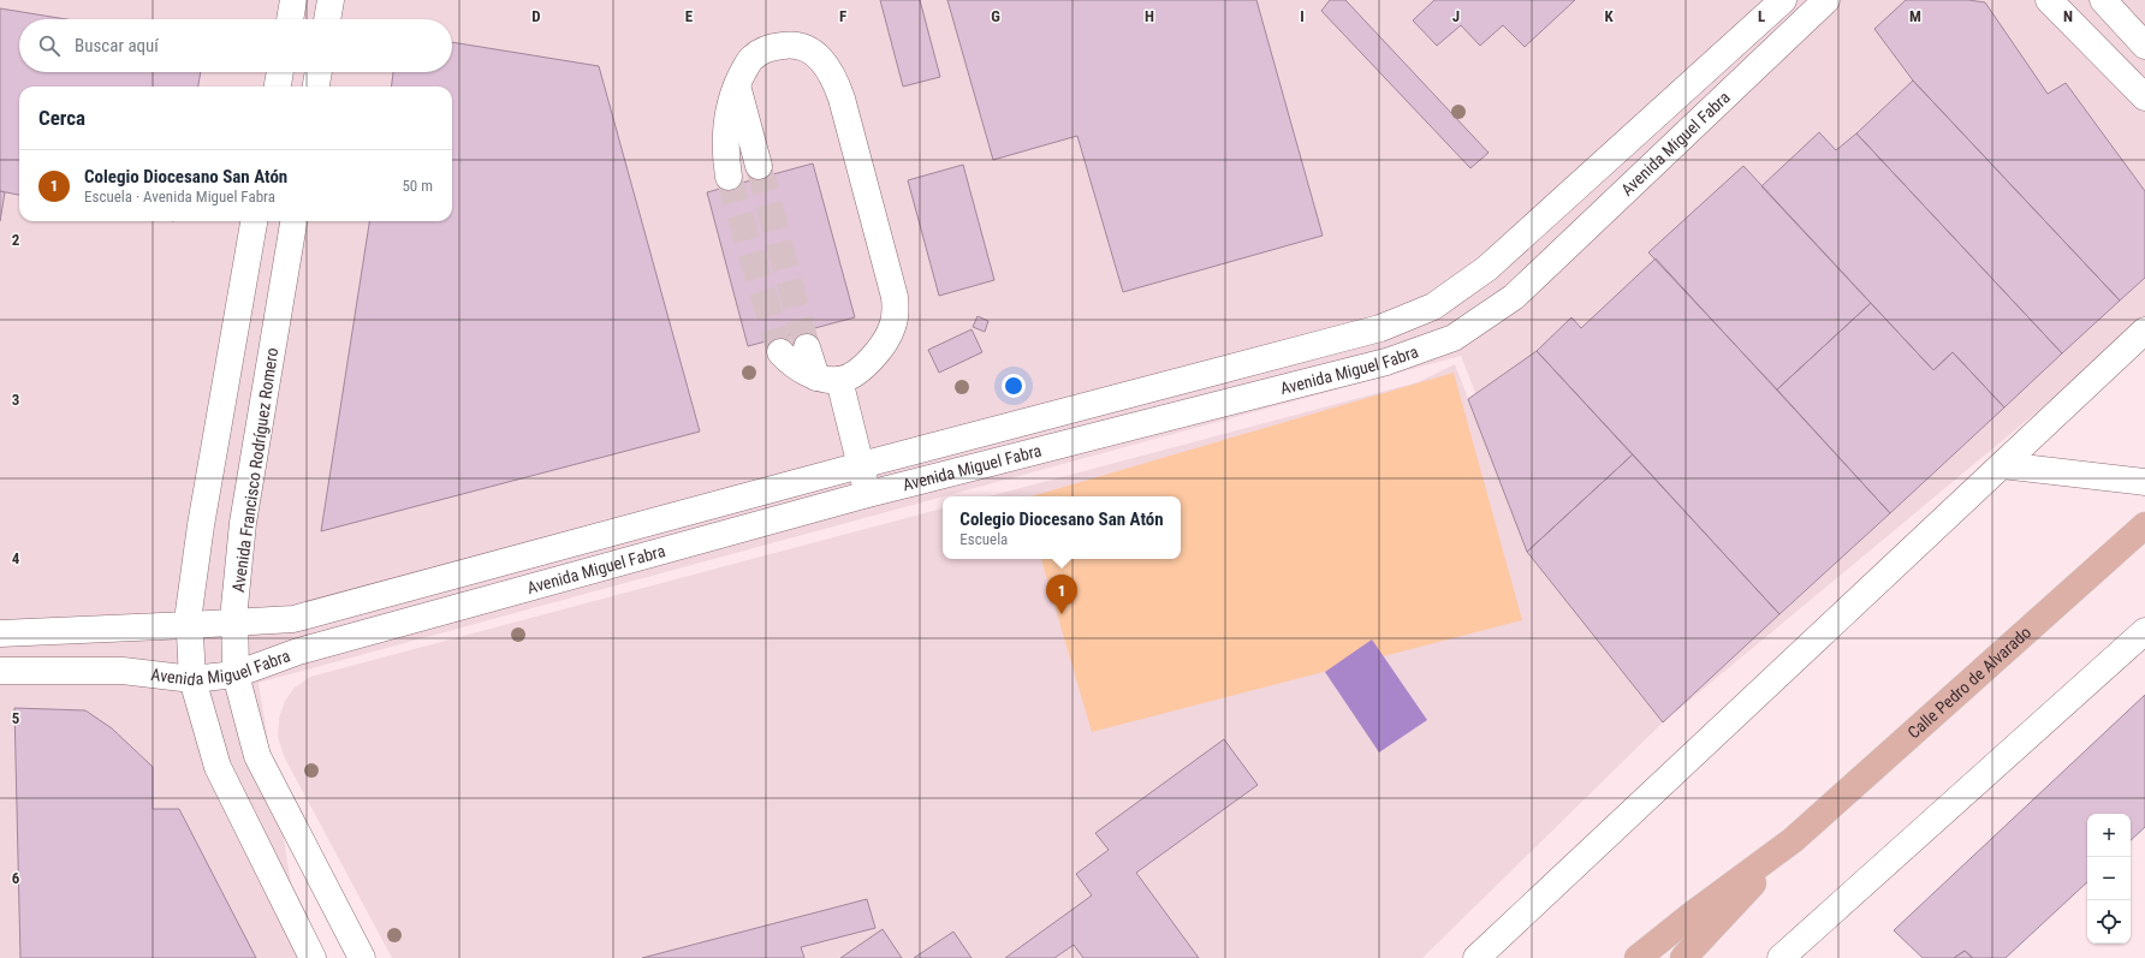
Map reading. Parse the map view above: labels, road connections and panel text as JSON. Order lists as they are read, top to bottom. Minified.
{"streets":{"main road":["Calle Pedro de Alvarado"],"street":["Avenida Miguel Fabra","Avenida Francisco Rodríguez Romero"]},"crossings":[["Avenida Miguel Fabra","Avenida Francisco Rodríguez Romero"]],"page":{"search":"Buscar aquí","heading":"Cerca","list":[{"mark":"1","name":"Colegio Diocesano San Atón","note":"Escuela · Avenida Miguel Fabra","value":"50 m"}],"popup":["Colegio Diocesano San Atón","Escuela"],"pins":"1","map_buttons":["+","−"]},"grid":{"columns":["D","E","F","G","H","I","J","K","L","M","N"],"rows":["2","3","4","5","6"]}}
